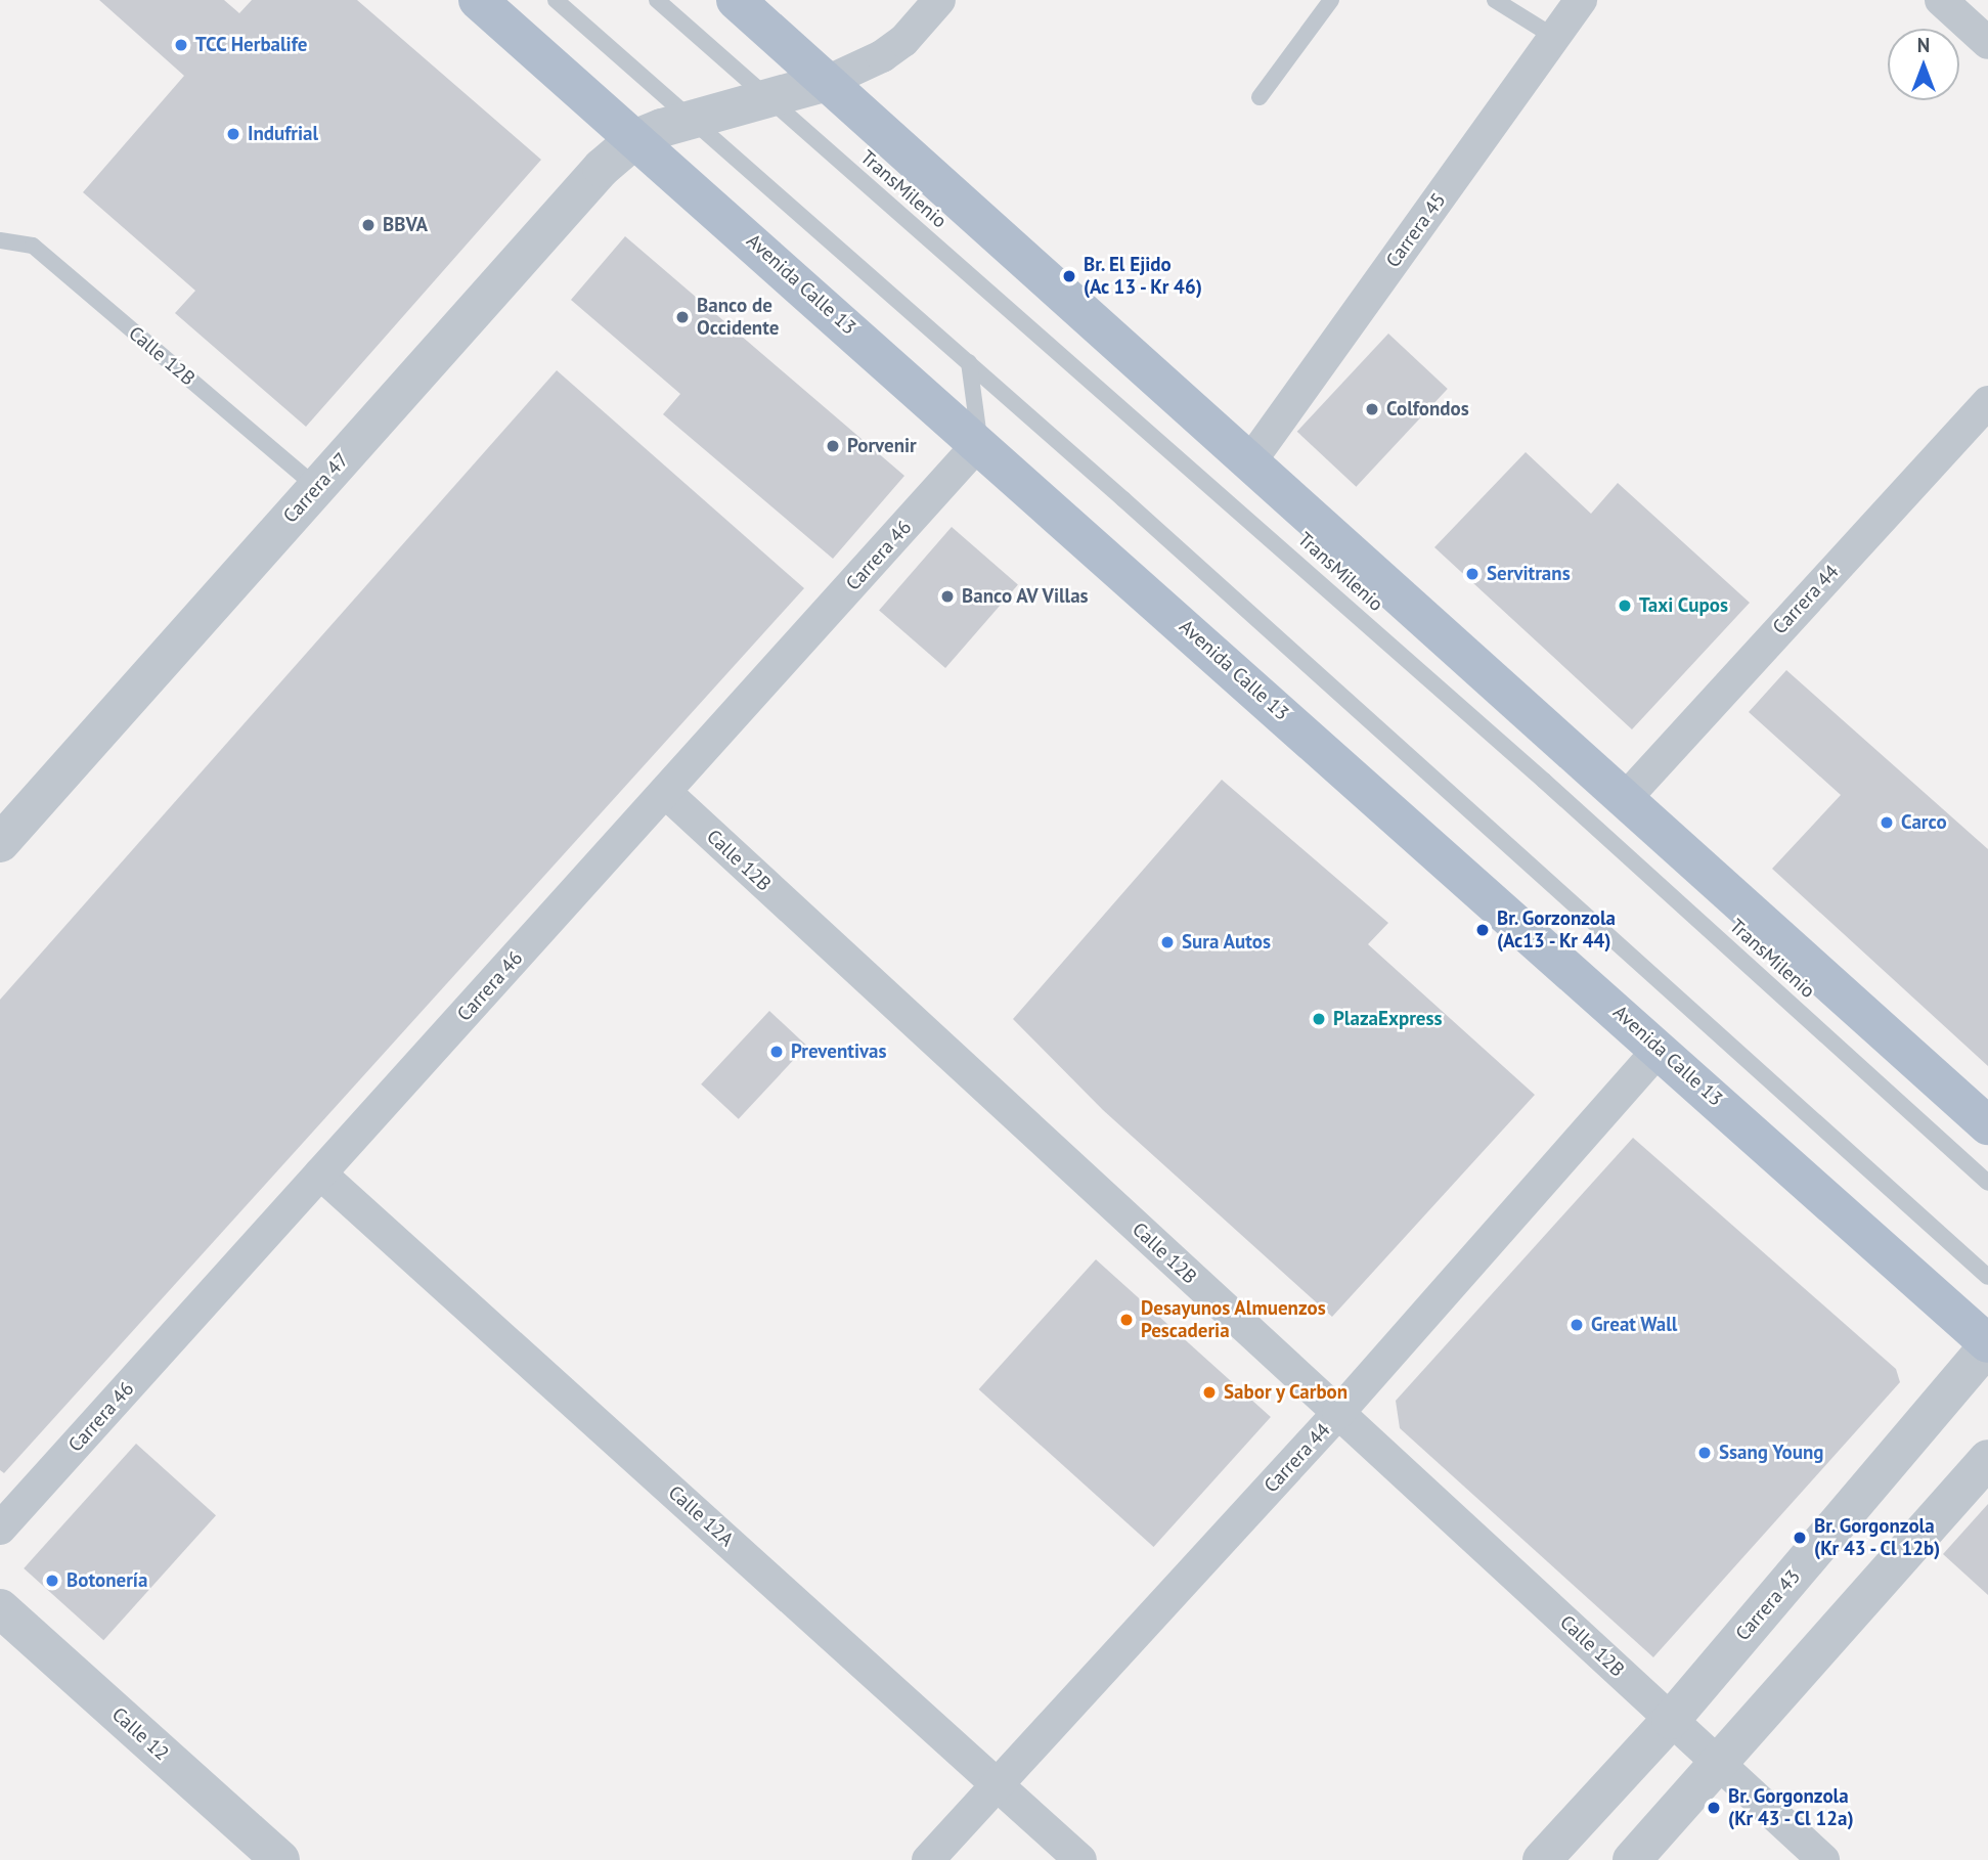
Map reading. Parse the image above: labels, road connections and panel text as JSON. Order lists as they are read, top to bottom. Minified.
{"streets":{"main road":["Avenida Calle 13"],"street":["Carrera 45","Calle 12B","Carrera 47","Carrera 46","Carrera 44","Calle 12A","Carrera 43","Calle 12"],"lane":["TransMilenio"]},"crossings":[["Avenida Calle 13","Carrera 47"],["Avenida Calle 13","Carrera 46"],["Avenida Calle 13","Carrera 44"],["Avenida Calle 13","Carrera 43"],["Calle 12B","Carrera 47"],["Calle 12B","Carrera 46"],["Calle 12B","Carrera 44"],["Calle 12B","Carrera 43"],["Carrera 46","Calle 12A"],["Carrera 44","Calle 12A"]],"places":["TCC Herbalife","Indufrial","BBVA","Br. El Ejido (Ac 13 - Kr 46)","Banco de Occidente","Colfondos","Porvenir","Servitrans","Banco AV Villas","Taxi Cupos","Carco","Br. Gorzonzola (Ac13 - Kr 44)","Sura Autos","PlazaExpress","Preventivas","Desayunos Almuenzos Pescaderia","Great Wall","Sabor y Carbon","Ssang Young","Br. Gorgonzola (Kr 43 - Cl 12b)","Botonería","Br. Gorgonzola (Kr 43 - Cl 12a)"],"north":"top"}
